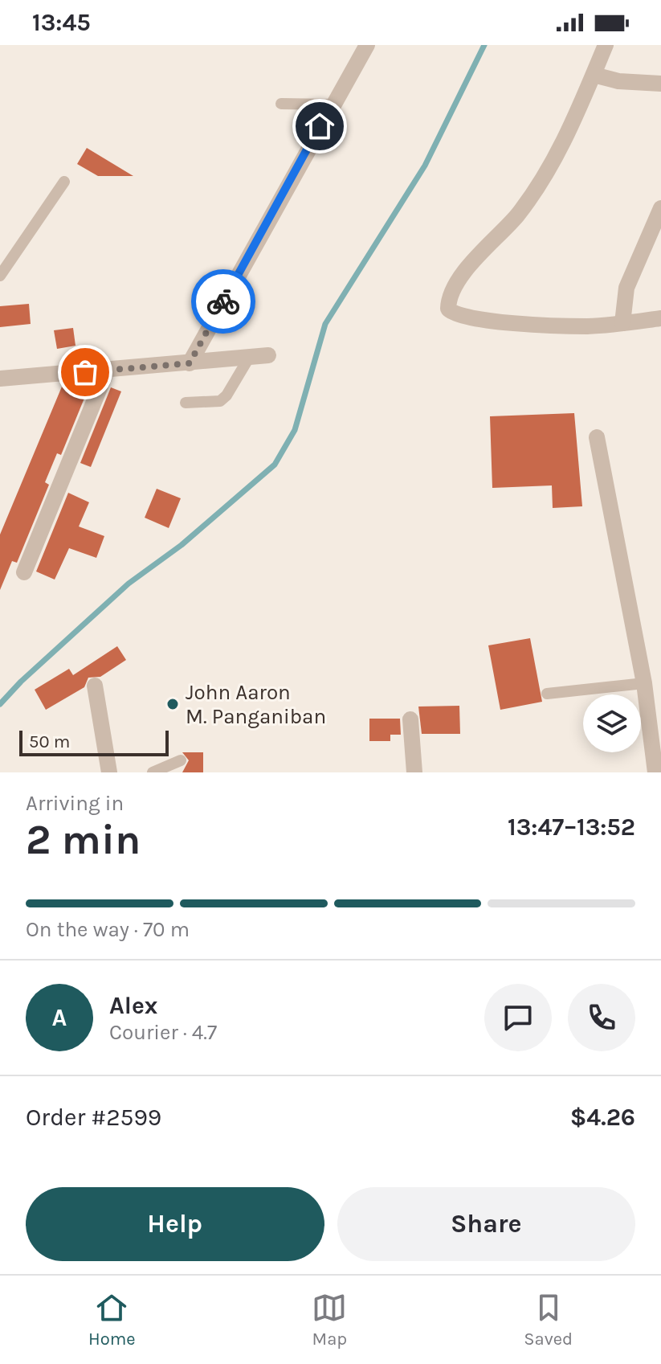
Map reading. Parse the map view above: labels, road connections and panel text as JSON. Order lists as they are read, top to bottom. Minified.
{"places":["John Aaron M. Panganiban"],"scale_bar":"50 m","page":{"status":"13:45","scale":"50 m","heading":["2 min","Arriving in","13:47–13:52"],"panel":["Alex","Courier · 4.7","Order #2599","$4.26"],"bar":"On the way · 70 m","round":"A","buttons":["Help","Share"],"tabs":["Home","Map","Saved"]}}
